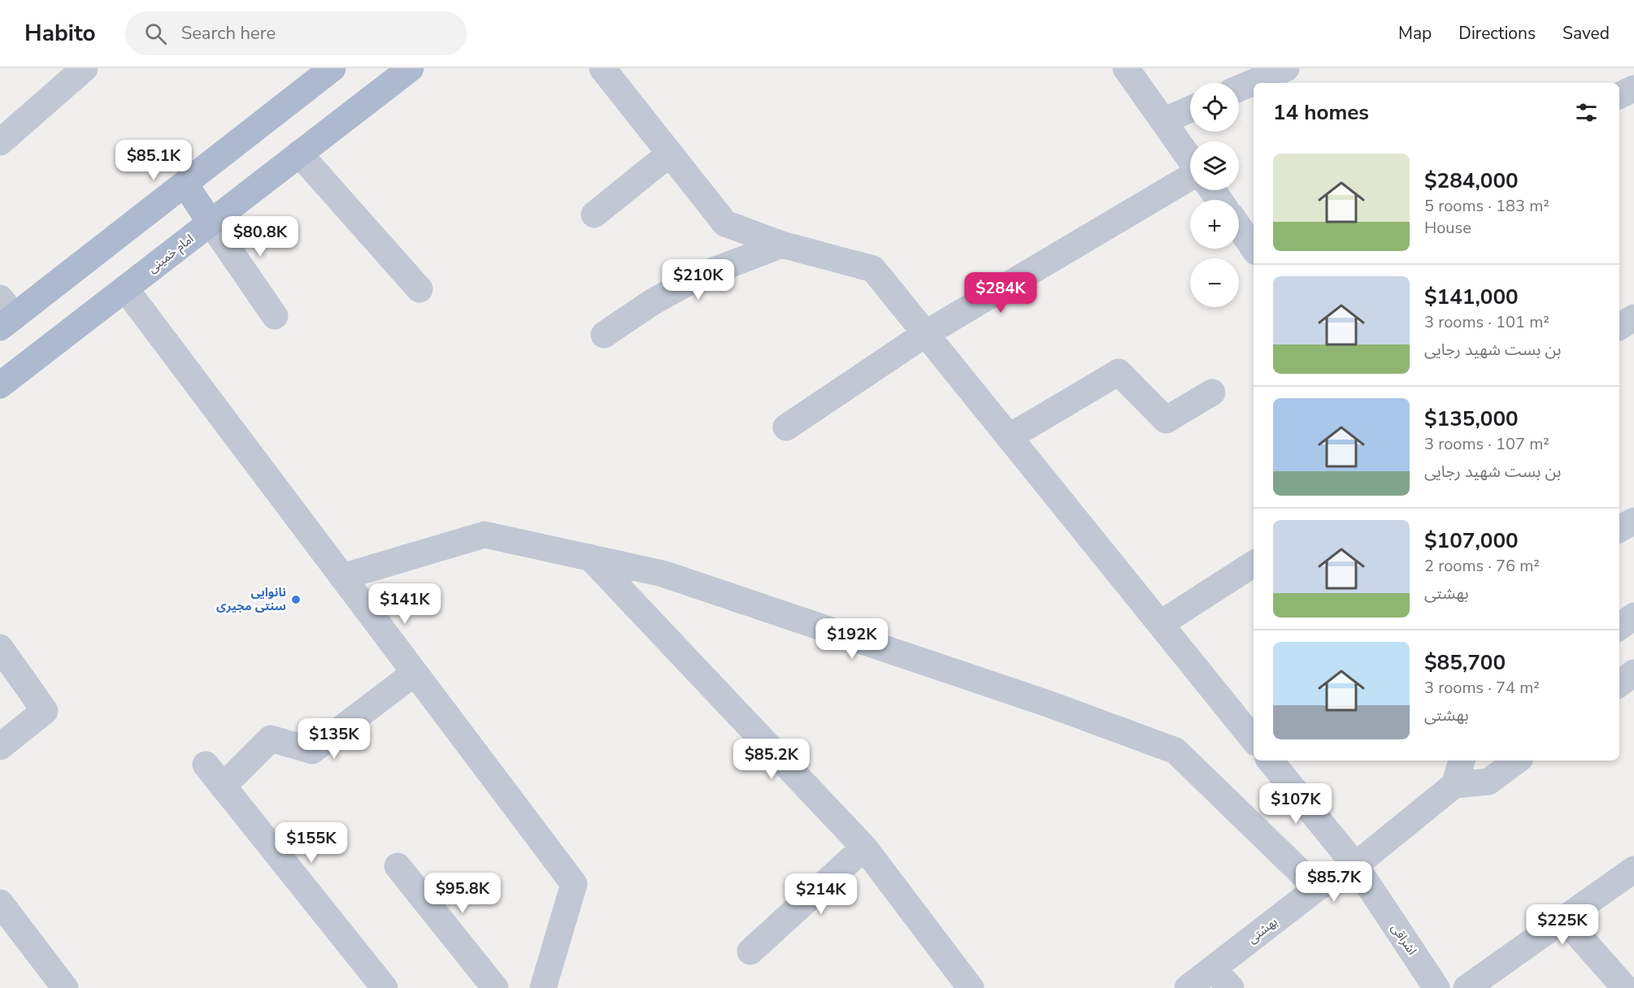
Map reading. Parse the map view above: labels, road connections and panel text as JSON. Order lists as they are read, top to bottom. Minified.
{"streets":{"main road":["امام خمینی"],"street":["بهشتی","اشراقی"]},"crossings":[["بهشتی","اشراقی"]],"places":["نانوایی سنتی مجیری"],"page":{"header":"Habito","search":"Search here","nav":["Map","Directions","Saved"],"map_buttons":["+","−"],"heading":"14 homes","price":["$85.1K","$80.8K","$210K","$284K","$141K","$192K","$135K","$85.2K","$107K","$155K","$85.7K","$95.8K","$214K","$225K"],"list":[{"name":"$284,000","note":"5 rooms · 183 m² · House"},{"name":"$141,000","note":"3 rooms · 101 m² · بن بست شهید رجایی"},{"name":"$135,000","note":"3 rooms · 107 m² · بن بست شهید رجایی"},{"name":"$107,000","note":"2 rooms · 76 m² · بهشتی"},{"name":"$85,700","note":"3 rooms · 74 m² · بهشتی"}]}}
